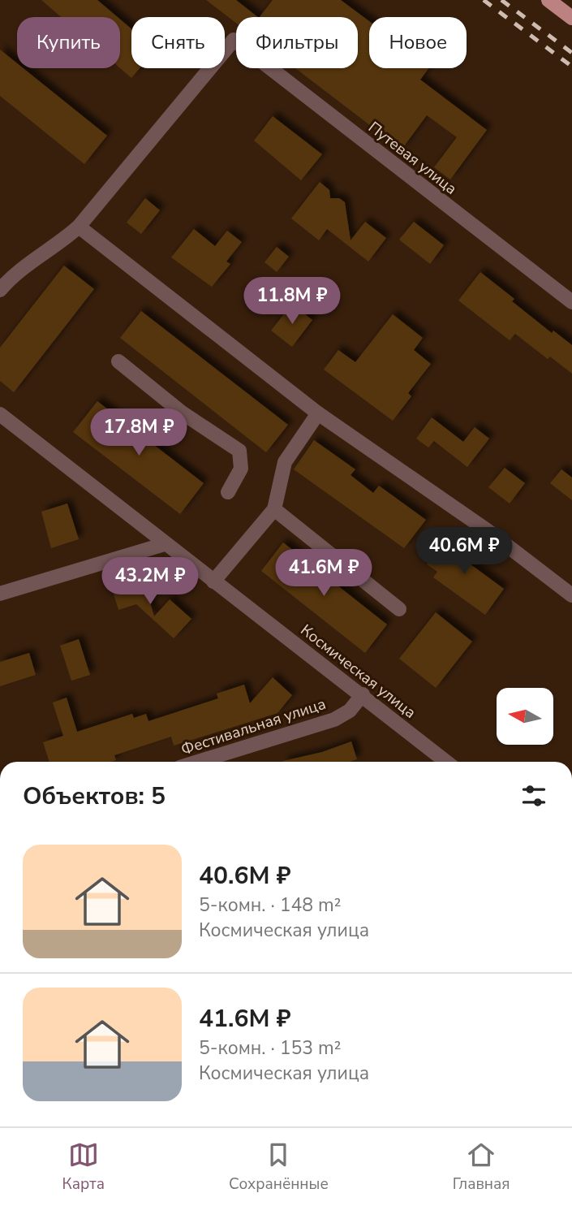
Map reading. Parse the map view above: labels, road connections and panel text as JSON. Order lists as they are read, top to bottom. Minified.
{"streets":{"street":["Путевая улица","Космическая улица","Фестивальная улица"]},"crossings":[["Космическая улица","Фестивальная улица"]],"north":"left","page":{"chip":["Купить","Снять","Фильтры","Новое"],"price":["11.8M ₽","17.8M ₽","40.6M ₽","41.6M ₽","43.2M ₽"],"heading":"Объектов: 5","list":[{"name":"40.6M ₽","note":"5-комн. · 148 m² · Космическая улица"},{"name":"41.6M ₽","note":"5-комн. · 153 m² · Космическая улица"}],"tabs":["Карта","Сохранённые","Главная"]}}
